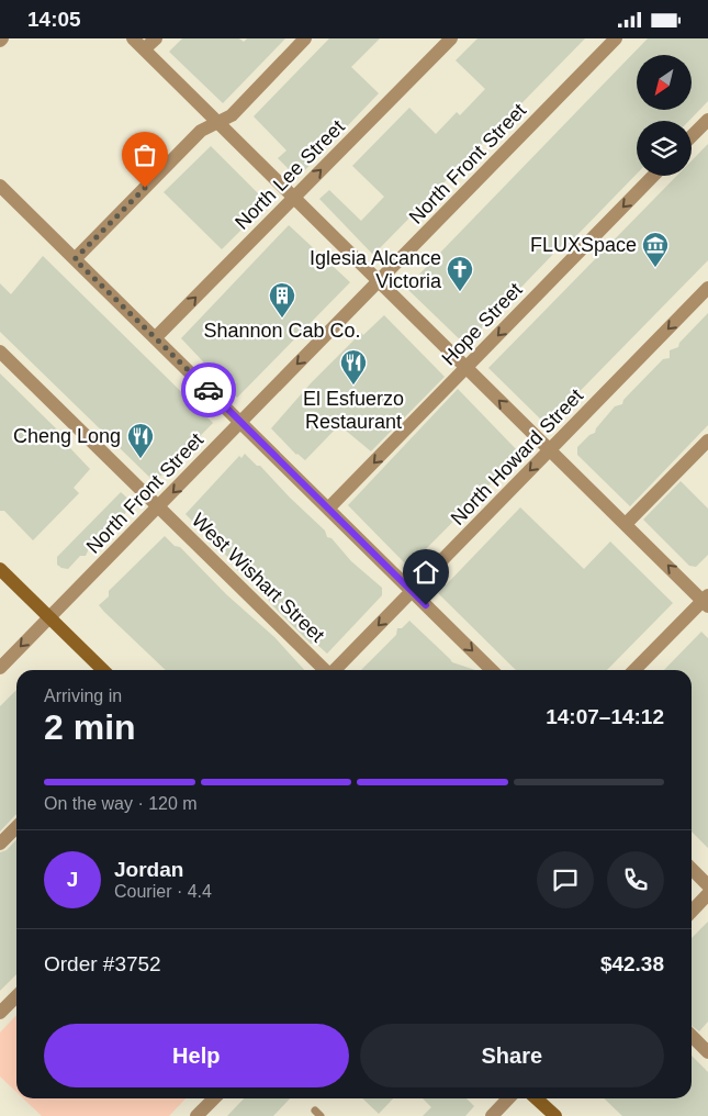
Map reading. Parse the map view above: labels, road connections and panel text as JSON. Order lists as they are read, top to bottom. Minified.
{"streets":{"street":["North Front Street","North Lee Street","Hope Street","North Howard Street","West Wishart Street"]},"crossings":[["North Front Street","West Wishart Street"]],"one_way":["North Front Street","Hope Street","North Howard Street"],"places":{"museum":["FLUXSpace"],"church":["Iglesia Alcance Victoria"],"building":["Shannon Cab Co."],"restaurant":["El Esfuerzo Restaurant","Cheng Long"]},"north":"bottom left","page":{"status":"14:05","heading":["2 min","Arriving in","14:07–14:12"],"panel":["Jordan","Courier · 4.4","Order #3752","$42.38"],"bar":"On the way · 120 m","round":"J","buttons":["Help","Share"]}}
